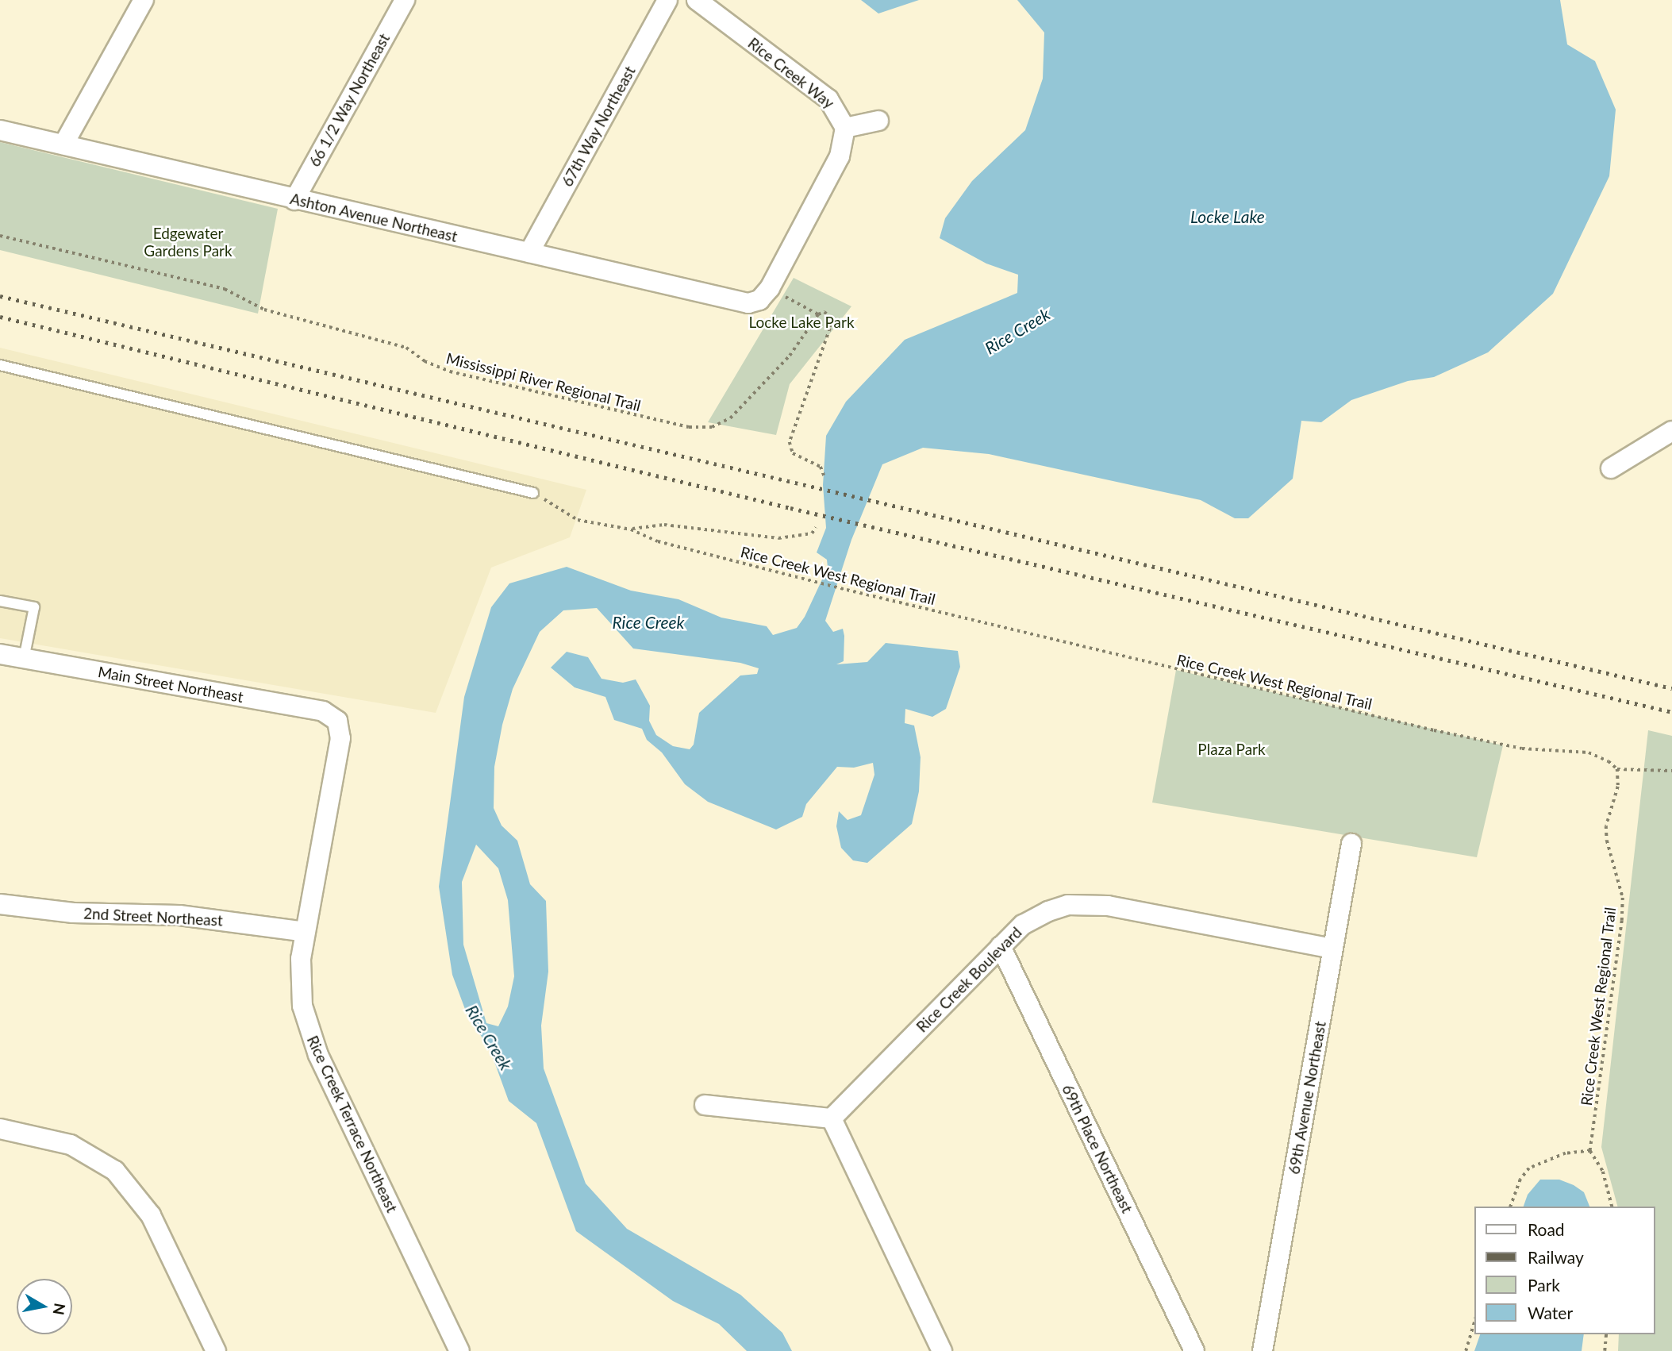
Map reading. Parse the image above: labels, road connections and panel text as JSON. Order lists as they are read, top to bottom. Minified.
{"streets":{"street":["Rice Creek Way","66 1/2 Way Northeast","67th Way Northeast","Ashton Avenue Northeast","Main Street Northeast","2nd Street Northeast","Rice Creek Boulevard","69th Avenue Northeast","Rice Creek Terrace Northeast","69th Place Northeast"],"path":["Mississippi River Regional Trail","Rice Creek West Regional Trail"]},"crossings":[["66 1/2 Way Northeast","Ashton Avenue Northeast"],["67th Way Northeast","Ashton Avenue Northeast"],["Main Street Northeast","Rice Creek Terrace Northeast"],["2nd Street Northeast","Rice Creek Terrace Northeast"],["Rice Creek Boulevard","69th Avenue Northeast"],["Rice Creek Boulevard","69th Place Northeast"]],"water":["Locke Lake","Rice Creek"],"parks":["Edgewater Gardens Park","Locke Lake Park","Plaza Park"],"legend":["Road","Railway","Park","Water"],"north":"right"}
